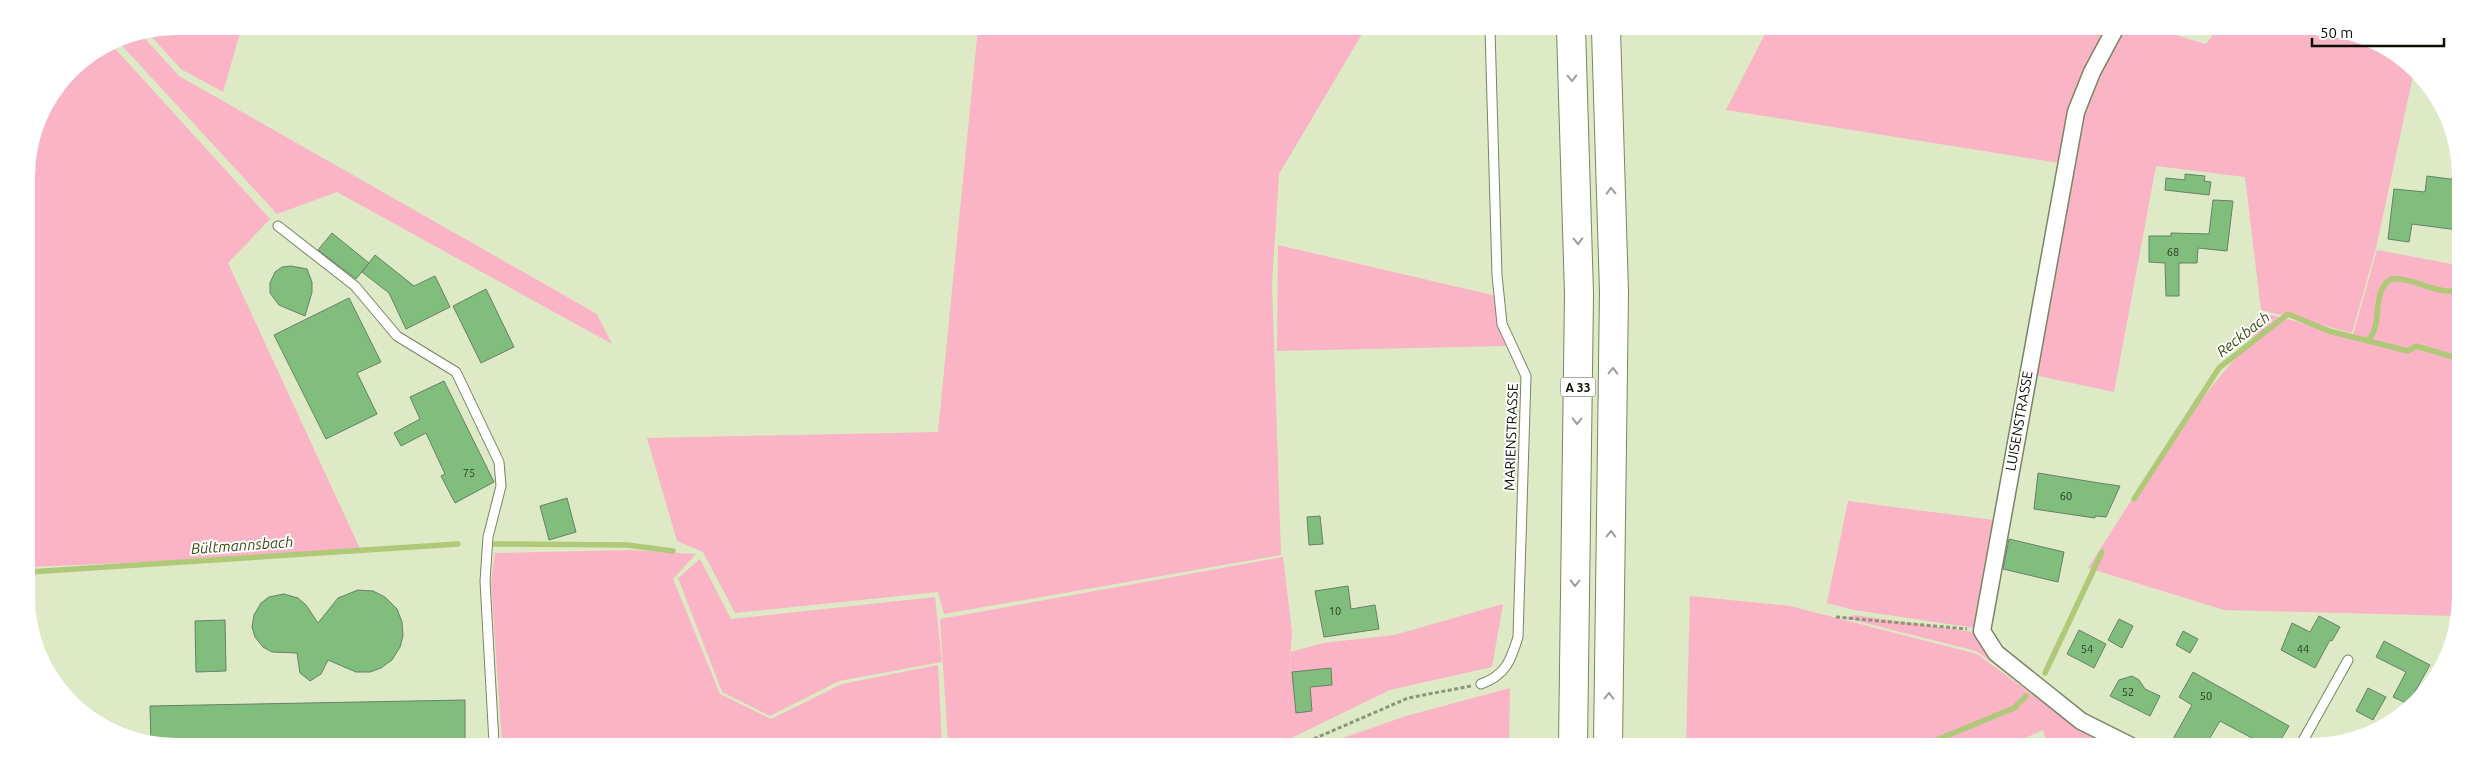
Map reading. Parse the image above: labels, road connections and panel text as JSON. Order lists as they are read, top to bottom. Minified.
{"streets":{"highway":["A 33"],"street":["LUISENSTRASSE"],"lane":["MARIENSTRASSE"]},"water":["Reckbach","Bültmannsbach"],"house_numbers":["68","75","60","10","54","44","52","50"],"scale_bar":"50 m"}
